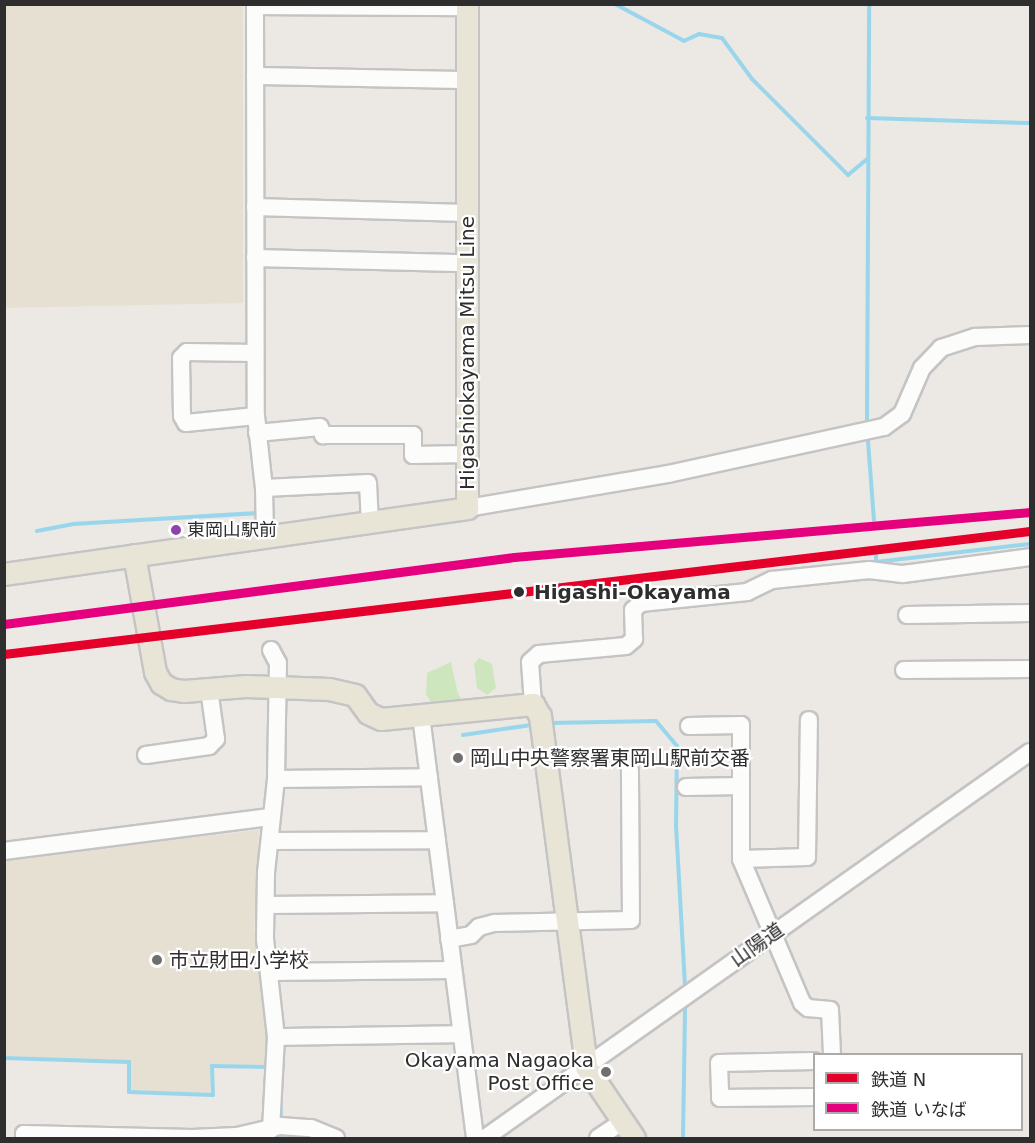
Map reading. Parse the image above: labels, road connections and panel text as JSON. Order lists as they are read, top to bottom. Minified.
{"streets":{"main road":["Higashiokayama Mitsu Line"],"street":["山陽道"]},"places":["東岡山駅前","Higashi-Okayama","岡山中央警察署東岡山駅前交番","市立財田小学校","Okayama Nagaoka Post Office"],"lines":["rail line いなば","rail line N"],"legend":["鉄道 N","鉄道 いなば"]}
